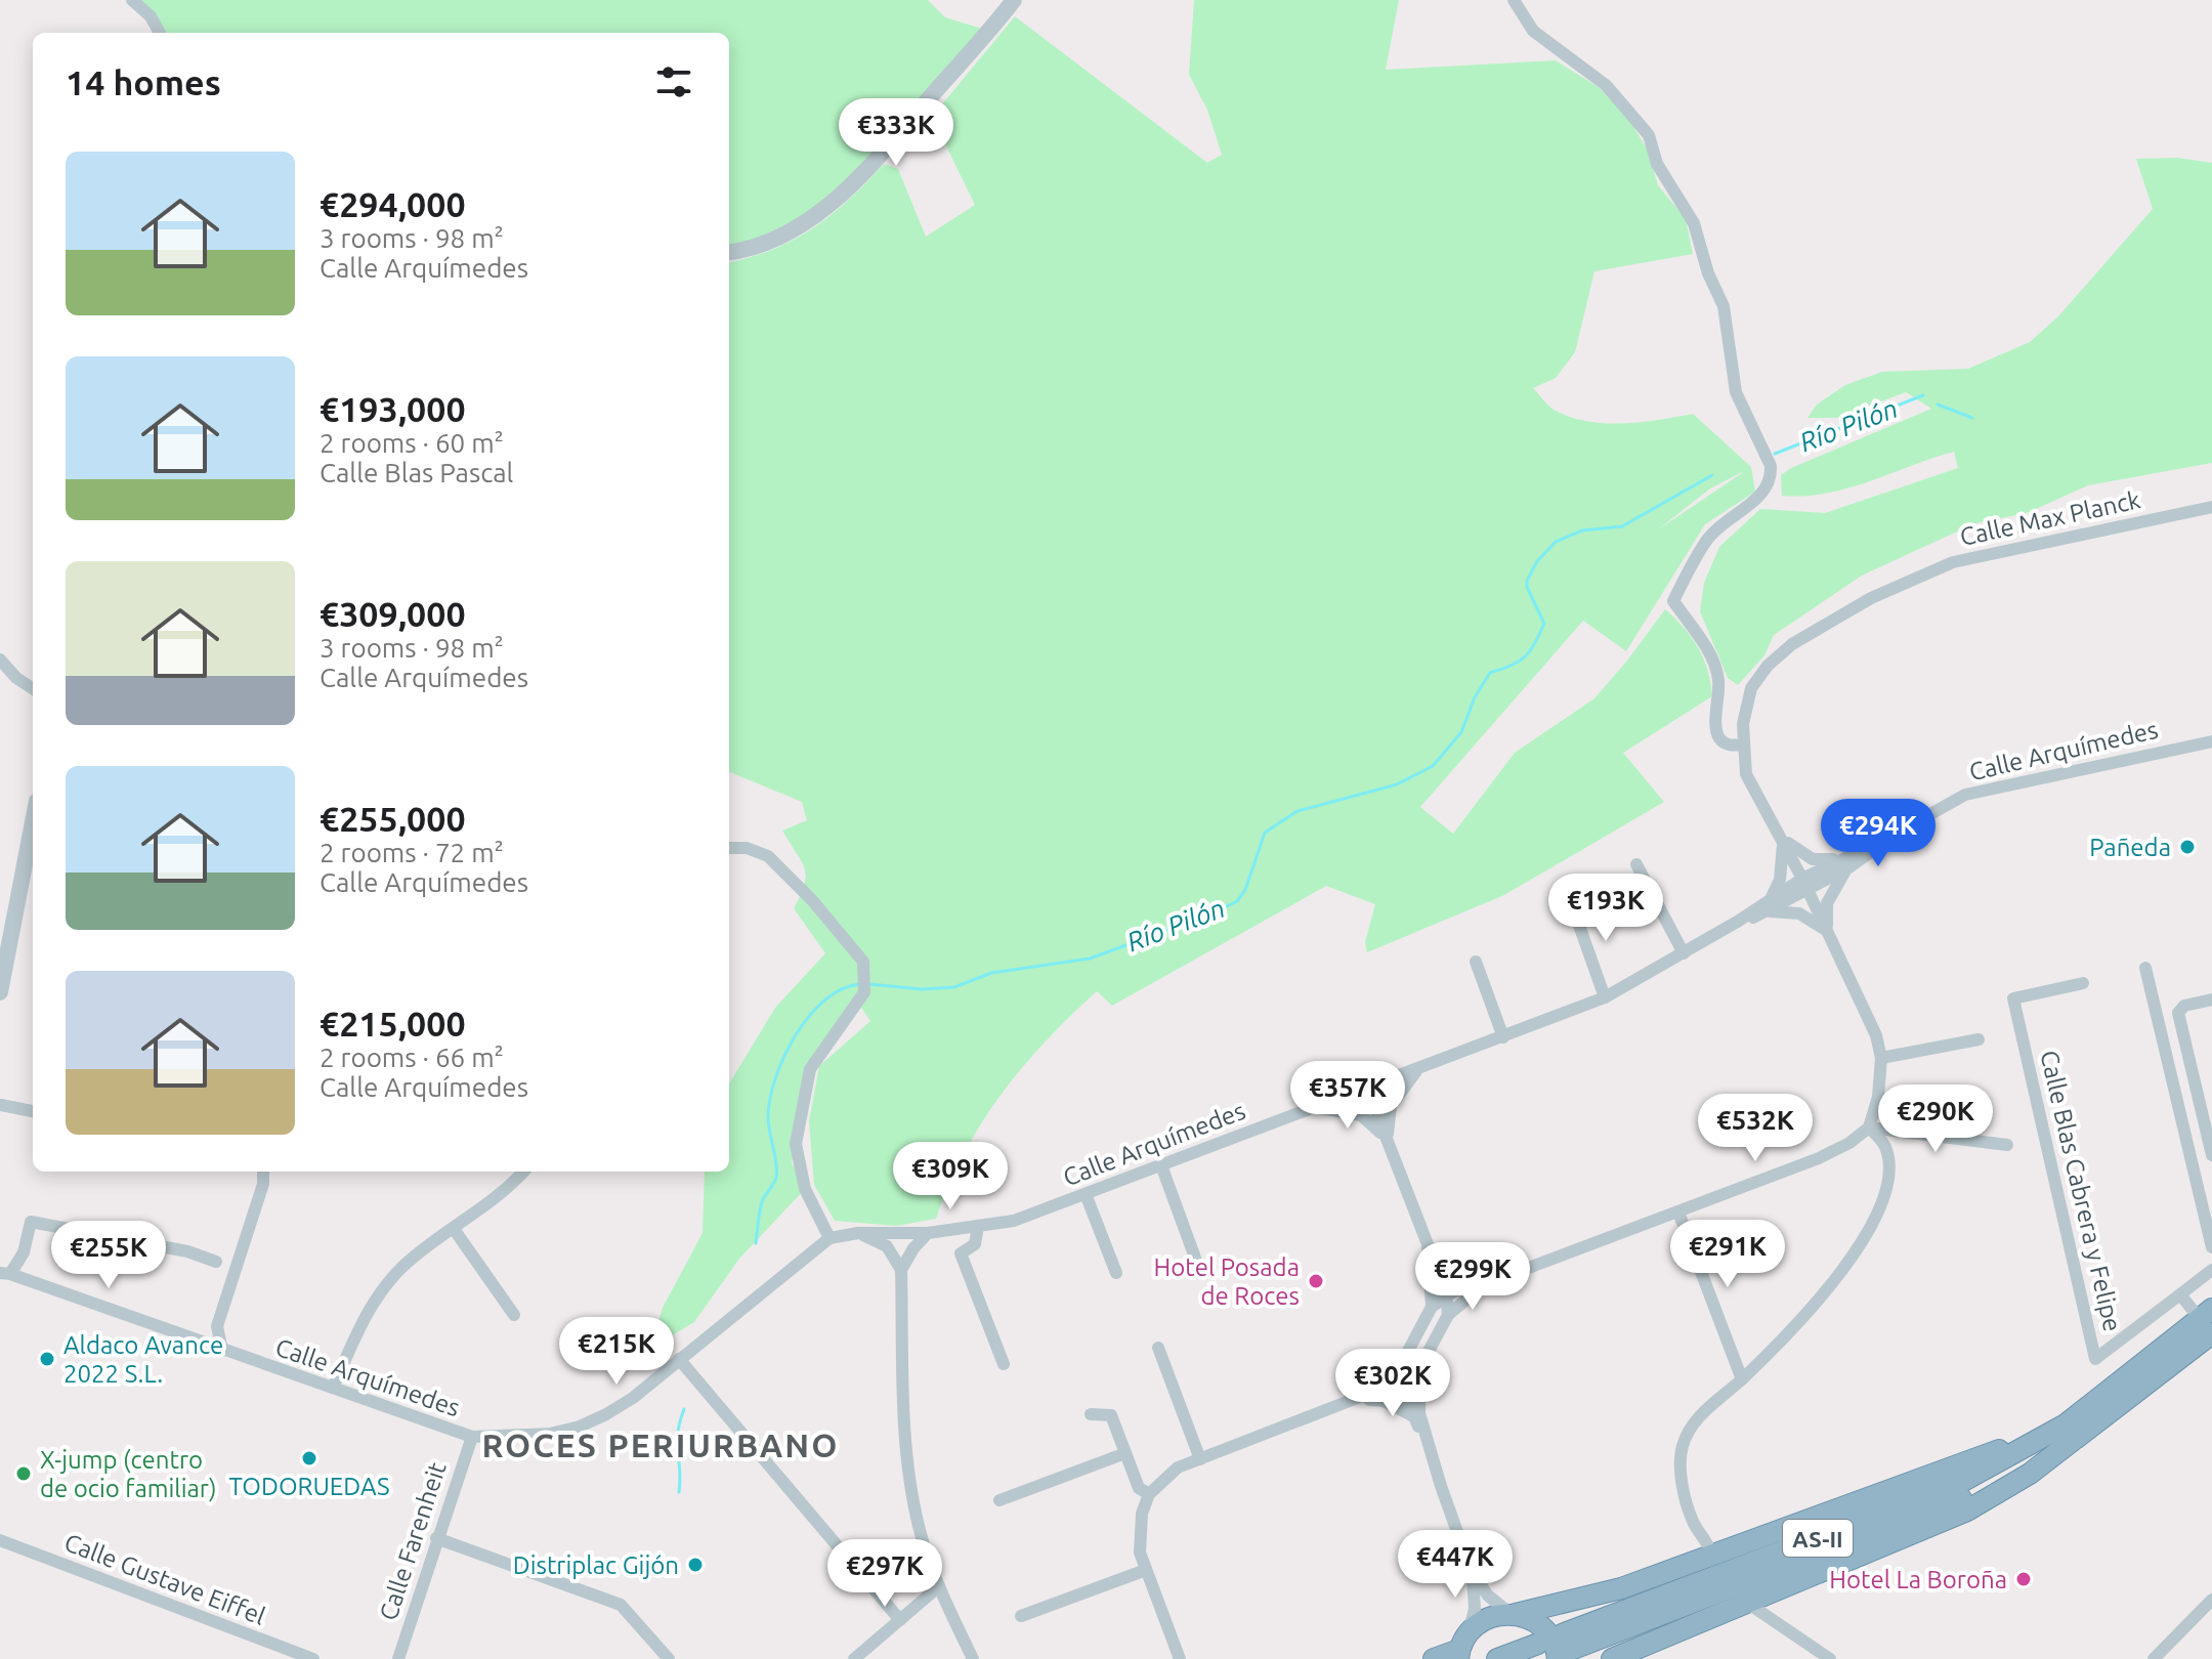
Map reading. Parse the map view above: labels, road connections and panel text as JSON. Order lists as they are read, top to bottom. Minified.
{"streets":{"highway":["AS-II"],"street":["Calle Max Planck","Calle Arquímedes","Calle Blas Cabrera y Felipe","Calle Farenheit","Calle Gustave Eiffel"]},"crossings":[["Calle Max Planck","Calle Arquímedes"],["Calle Arquímedes","Calle Farenheit"]],"districts":["ROCES PERIURBANO"],"water":["Río Pilón"],"places":["Pañeda","Hotel Posada de Roces","Aldaco Avance 2022 S.L.","TODORUEDAS","X-jump (centro de ocio familiar)","Distriplac Gijón","Hotel La Boroña"],"page":{"heading":"14 homes","price":["€333K","€294K","€193K","€357K","€290K","€532K","€309K","€291K","€255K","€299K","€215K","€302K","€447K","€297K"],"list":[{"name":"€294,000","note":"3 rooms · 98 m² · Calle Arquímedes"},{"name":"€193,000","note":"2 rooms · 60 m² · Calle Blas Pascal"},{"name":"€309,000","note":"3 rooms · 98 m² · Calle Arquímedes"},{"name":"€255,000","note":"2 rooms · 72 m² · Calle Arquímedes"},{"name":"€215,000","note":"2 rooms · 66 m² · Calle Arquímedes"}]}}
